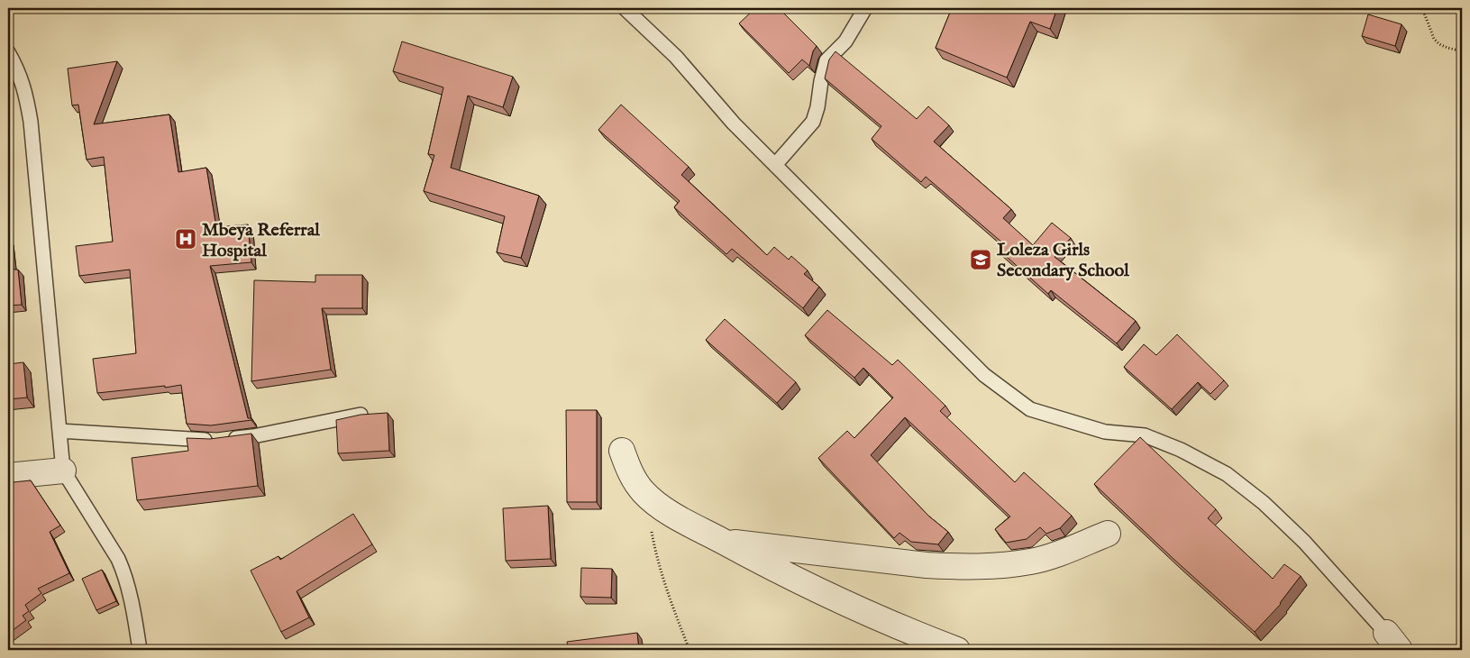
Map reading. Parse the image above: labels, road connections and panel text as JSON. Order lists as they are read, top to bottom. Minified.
{"places":{"hospital":["Mbeya Referral Hospital"],"school or university":["Loleza Girls Secondary School"]}}
